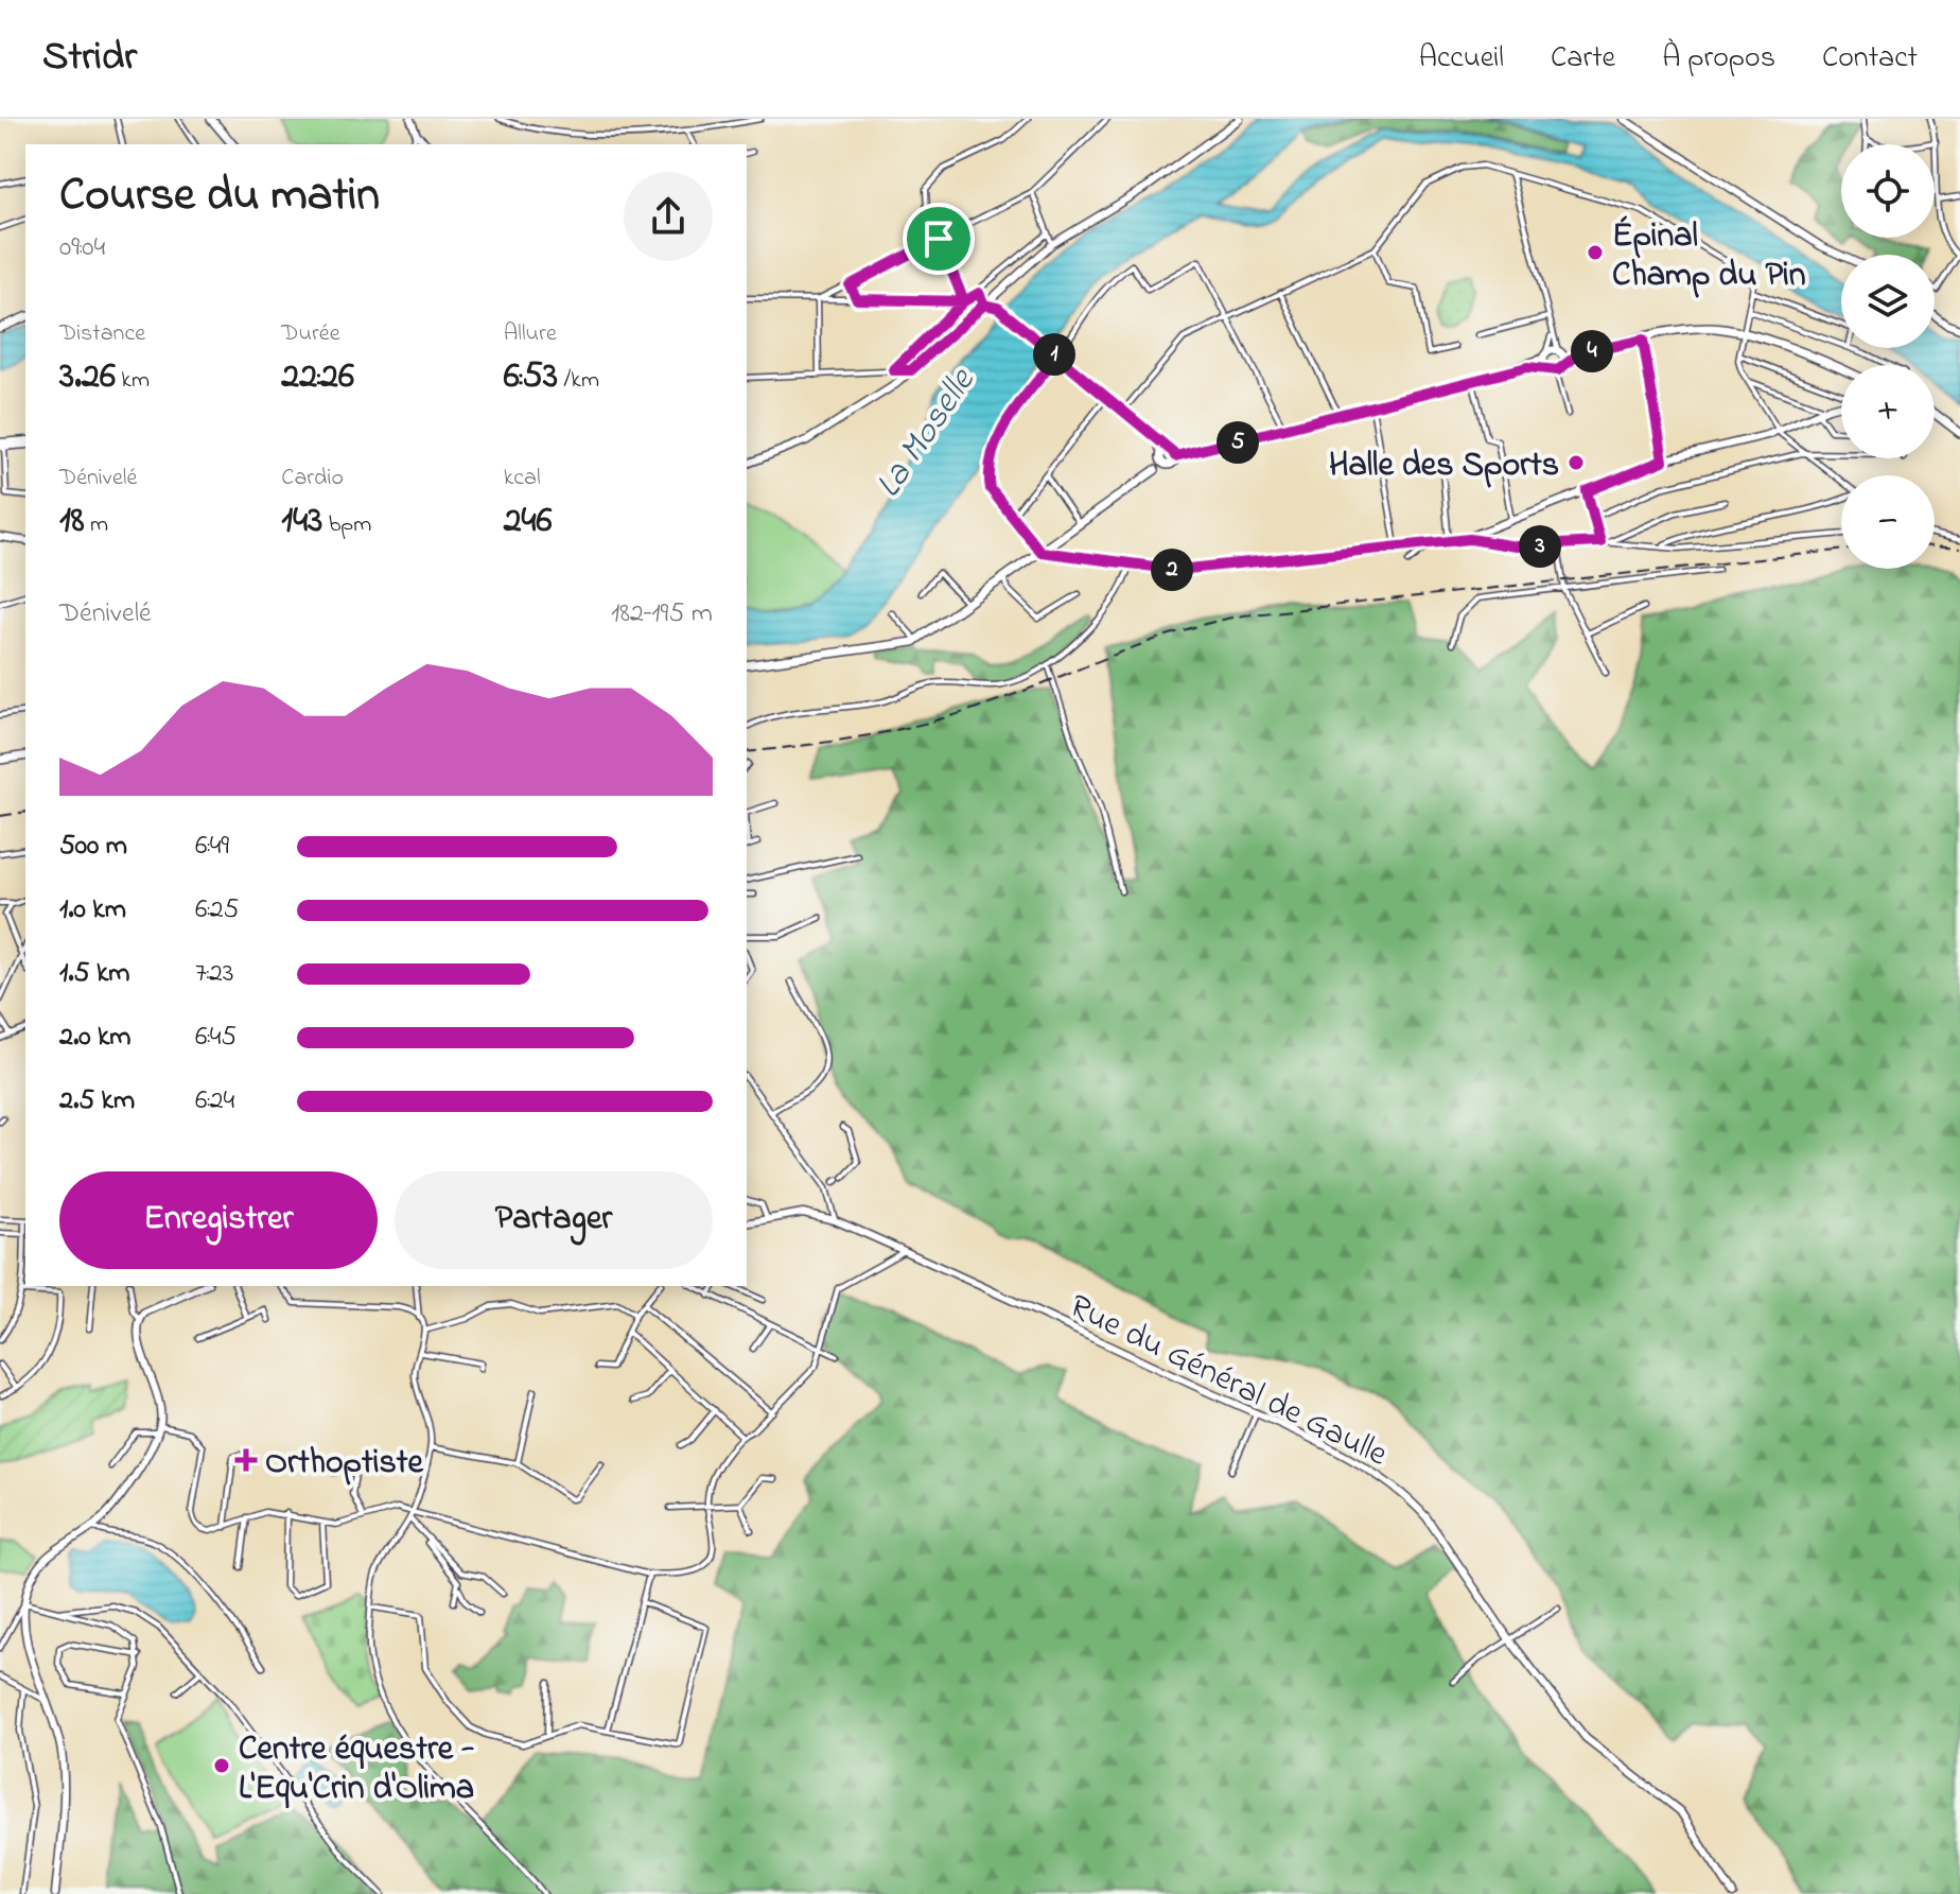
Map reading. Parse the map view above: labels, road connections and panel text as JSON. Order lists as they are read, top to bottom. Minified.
{"streets":{"street":["Rue du Général de Gaulle"]},"water":["La Moselle"],"places":{"other":["Épinal Champ du Pin","Halle des Sports","Centre équestre - L'Equ'Crin d'Olima"],"health":["Orthoptiste"]},"page":{"header":"Stridr","nav":["Accueil","Carte","À propos","Contact"],"map_buttons":["+","−"],"heading":["Course du matin","09:04"],"stats":[["Distance","3.26 km"],["Durée","22:26"],["Allure","6:53 /km"],["Dénivelé","18 m"],["Cardio","143 bpm"],["kcal","246"]],"pins":["4","1","5","3","2"],"chart":["Dénivelé","182–195 m"],"list":[{"name":"500 m","note":"6:49"},{"name":"1.0 km","note":"6:25"},{"name":"1.5 km","note":"7:23"},{"name":"2.0 km","note":"6:45"},{"name":"2.5 km","note":"6:24"}],"buttons":["Enregistrer","Partager"]}}
